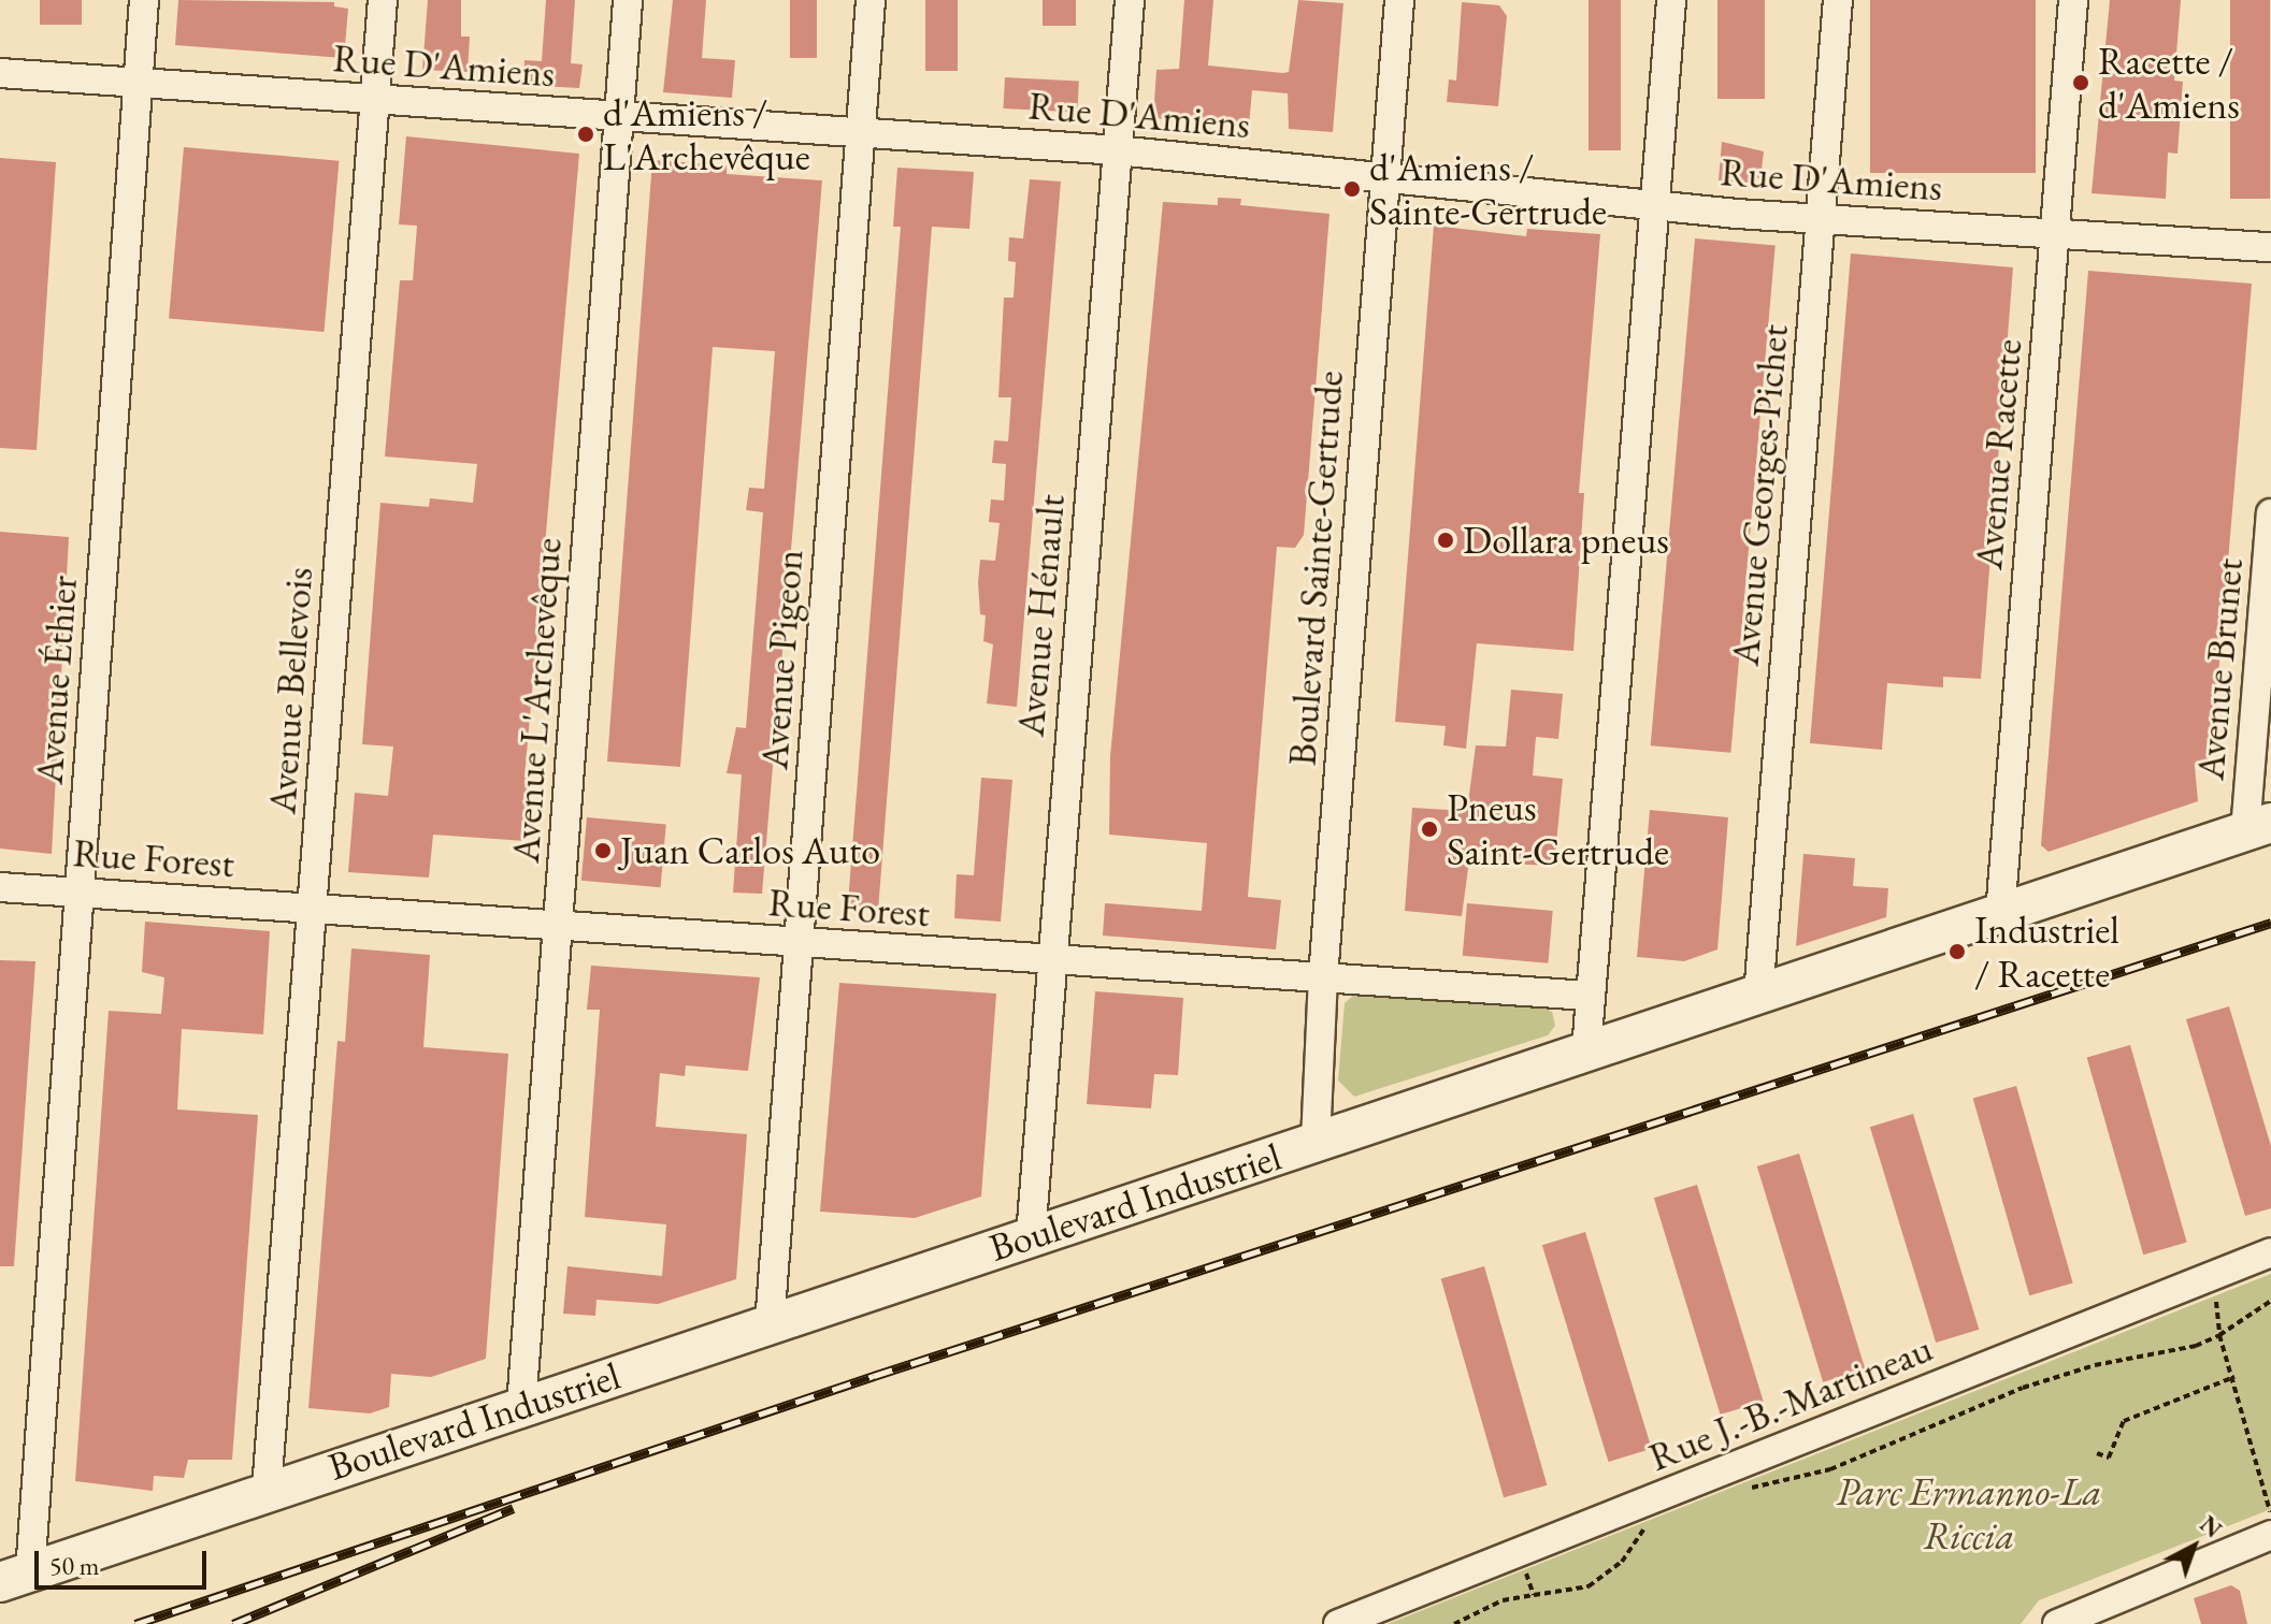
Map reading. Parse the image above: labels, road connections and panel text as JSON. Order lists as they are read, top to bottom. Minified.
{"streets":{"street":["Rue D'Amiens","Avenue Racette","Avenue Georges-Pichet","Boulevard Sainte-Gertrude","Avenue Hénault","Avenue Pigeon","Avenue Brunet","Avenue Éthier","Avenue Bellevois","Avenue L'Archevêque","Rue Forest","Boulevard Industriel","Rue J.-B.-Martineau"]},"crossings":[["Rue D'Amiens","Avenue Racette"],["Rue D'Amiens","Avenue Georges-Pichet"],["Rue D'Amiens","Boulevard Sainte-Gertrude"],["Rue D'Amiens","Avenue Hénault"],["Rue D'Amiens","Avenue Pigeon"],["Rue D'Amiens","Avenue Éthier"],["Rue D'Amiens","Avenue Bellevois"],["Rue D'Amiens","Avenue L'Archevêque"],["Avenue Racette","Boulevard Industriel"],["Avenue Georges-Pichet","Boulevard Industriel"],["Boulevard Sainte-Gertrude","Rue Forest"],["Boulevard Sainte-Gertrude","Boulevard Industriel"],["Avenue Hénault","Rue Forest"],["Avenue Hénault","Boulevard Industriel"],["Avenue Pigeon","Rue Forest"],["Avenue Pigeon","Boulevard Industriel"],["Avenue Brunet","Boulevard Industriel"],["Avenue Éthier","Rue Forest"],["Avenue Éthier","Boulevard Industriel"],["Avenue Bellevois","Rue Forest"],["Avenue Bellevois","Boulevard Industriel"],["Avenue L'Archevêque","Rue Forest"],["Avenue L'Archevêque","Boulevard Industriel"]],"parks":["Parc Ermanno-La Riccia"],"places":["Racette / d'Amiens","d'Amiens / L'Archevêque","d'Amiens / Sainte-Gertrude","Dollara pneus","Pneus Saint-Gertrude","Juan Carlos Auto","Industriel / Racette"],"scale_bar":"50 m","north":"top right"}
